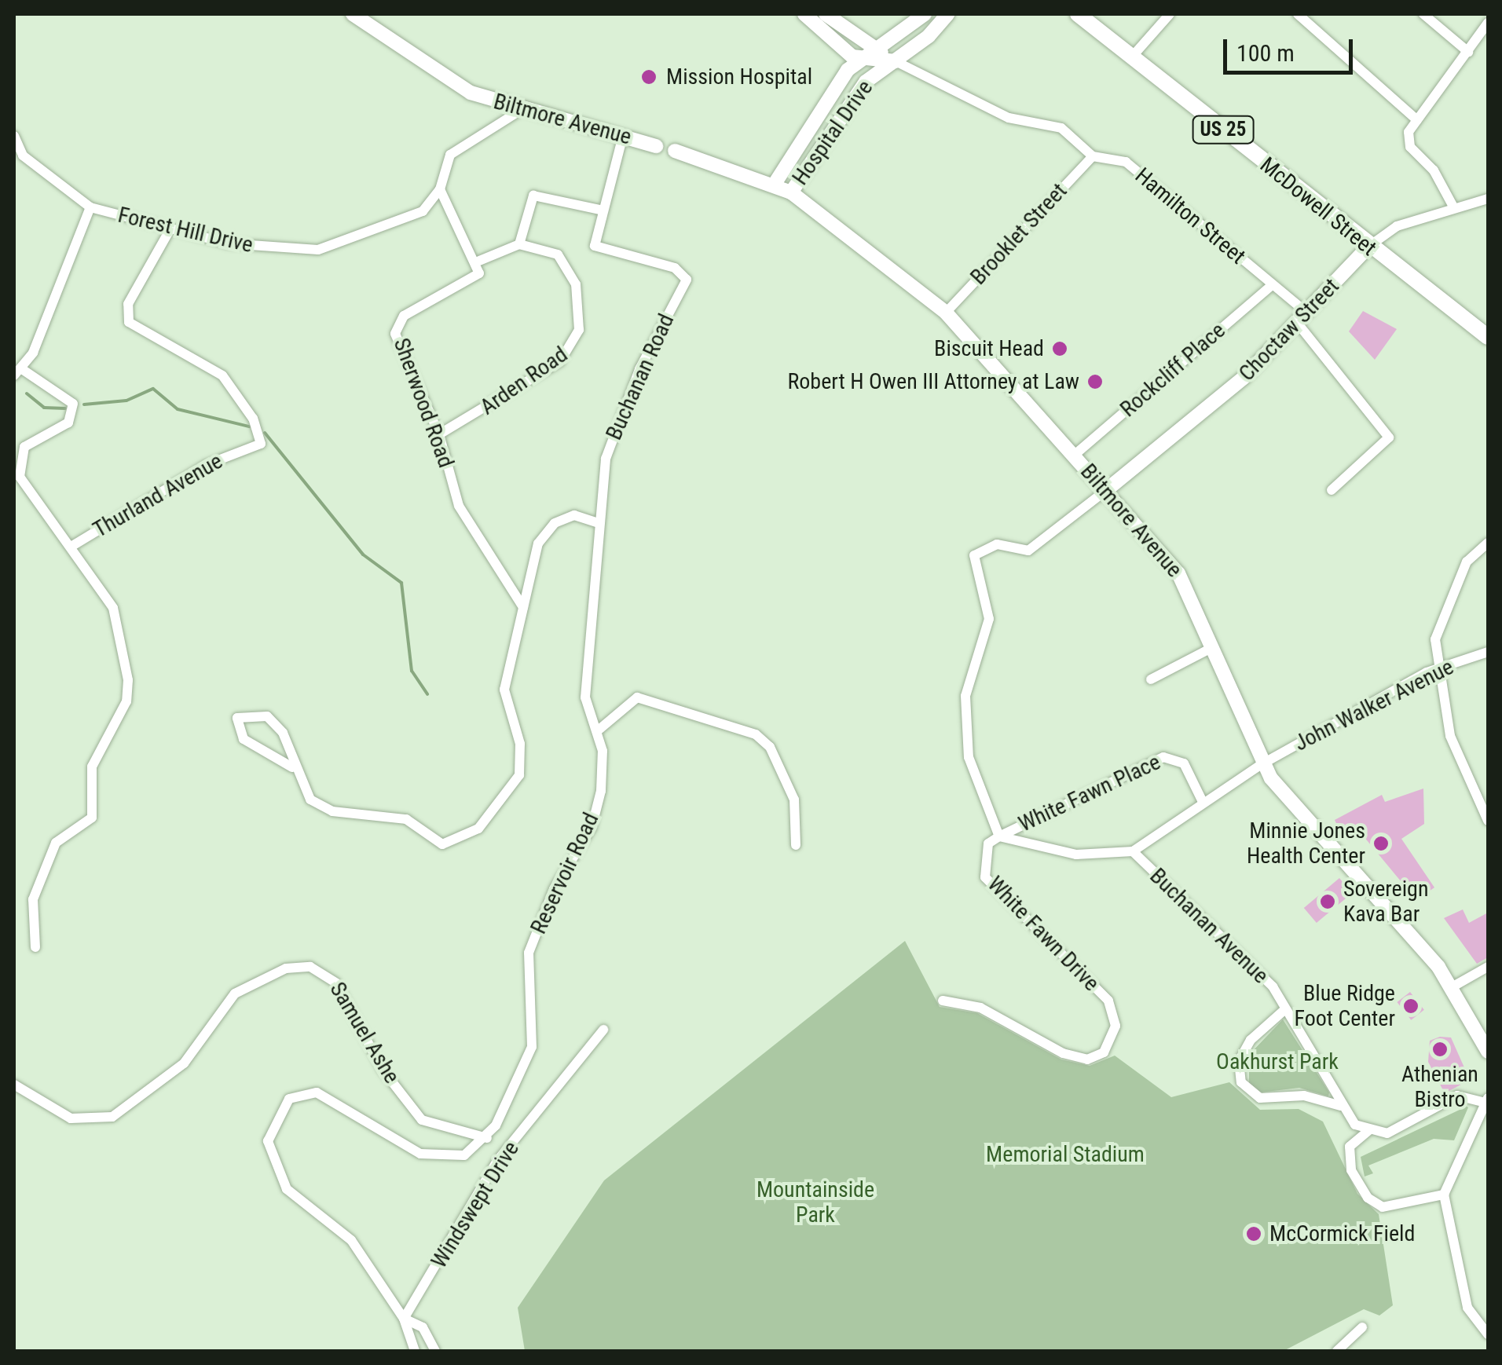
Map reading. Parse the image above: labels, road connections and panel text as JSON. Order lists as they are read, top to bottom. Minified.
{"streets":{"main road":["Biltmore Avenue","US 25","Hospital Drive","McDowell Street","Choctaw Street"],"street":["Hamilton Street","Forest Hill Drive","Brooklet Street","Rockcliff Place","Buchanan Road","Arden Road","Sherwood Road","Thurland Avenue","John Walker Avenue","White Fawn Place","Reservoir Road","Buchanan Avenue","White Fawn Drive","Samuel Ashe","Windswept Drive"]},"crossings":[["Biltmore Avenue","Hospital Drive"],["Biltmore Avenue","Forest Hill Drive"],["Biltmore Avenue","Brooklet Street"],["Biltmore Avenue","Choctaw Street"],["Biltmore Avenue","Rockcliff Place"],["Biltmore Avenue","John Walker Avenue"],["Hospital Drive","Hamilton Street"],["McDowell Street","Choctaw Street"],["Hamilton Street","Brooklet Street"],["Hamilton Street","Choctaw Street"],["Hamilton Street","Rockcliff Place"],["Forest Hill Drive","Thurland Avenue"],["Buchanan Road","Reservoir Road"],["Arden Road","Sherwood Road"],["White Fawn Place","White Fawn Drive"],["Reservoir Road","Samuel Ashe"]],"parks":["Oakhurst Park","Memorial Stadium","Mountainside Park"],"places":["Mission Hospital","Biscuit Head","Robert H Owen III Attorney at Law","Minnie Jones Health Center","Sovereign Kava Bar","Blue Ridge Foot Center","Athenian Bistro","McCormick Field"],"scale_bar":"100 m"}
